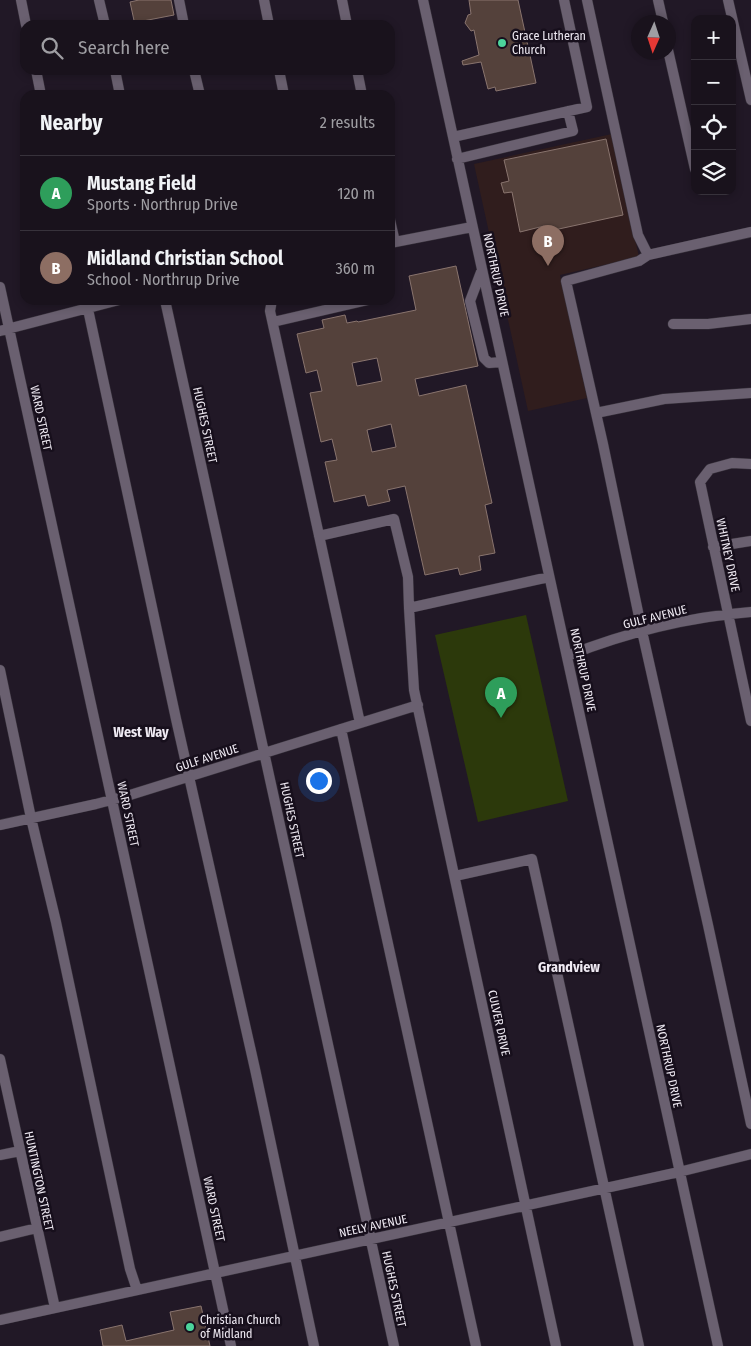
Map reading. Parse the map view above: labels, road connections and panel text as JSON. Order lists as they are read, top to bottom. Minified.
{"streets":{"street":["NORTHRUP DRIVE","WARD STREET","HUGHES STREET","WHITNEY DRIVE","GULF AVENUE","CULVER DRIVE","HUNTINGTON STREET","NEELY AVENUE"]},"crossings":[["NORTHRUP DRIVE","GULF AVENUE"],["NORTHRUP DRIVE","NEELY AVENUE"],["WARD STREET","GULF AVENUE"],["WARD STREET","NEELY AVENUE"],["HUGHES STREET","GULF AVENUE"],["HUGHES STREET","NEELY AVENUE"],["WHITNEY DRIVE","GULF AVENUE"],["GULF AVENUE","CULVER DRIVE"],["CULVER DRIVE","NEELY AVENUE"],["HUNTINGTON STREET","NEELY AVENUE"]],"districts":["West Way","Grandview"],"places":["Grace Lutheran Church","Christian Church of Midland"],"north":"bottom","page":{"map_buttons":["+","−"],"search":"Search here","heading":["Nearby","2 results"],"list":[{"mark":"A","name":"Mustang Field","note":"Sports · Northrup Drive","value":"120 m"},{"mark":"B","name":"Midland Christian School","note":"School · Northrup Drive","value":"360 m"}],"pins":["B","A"]}}
